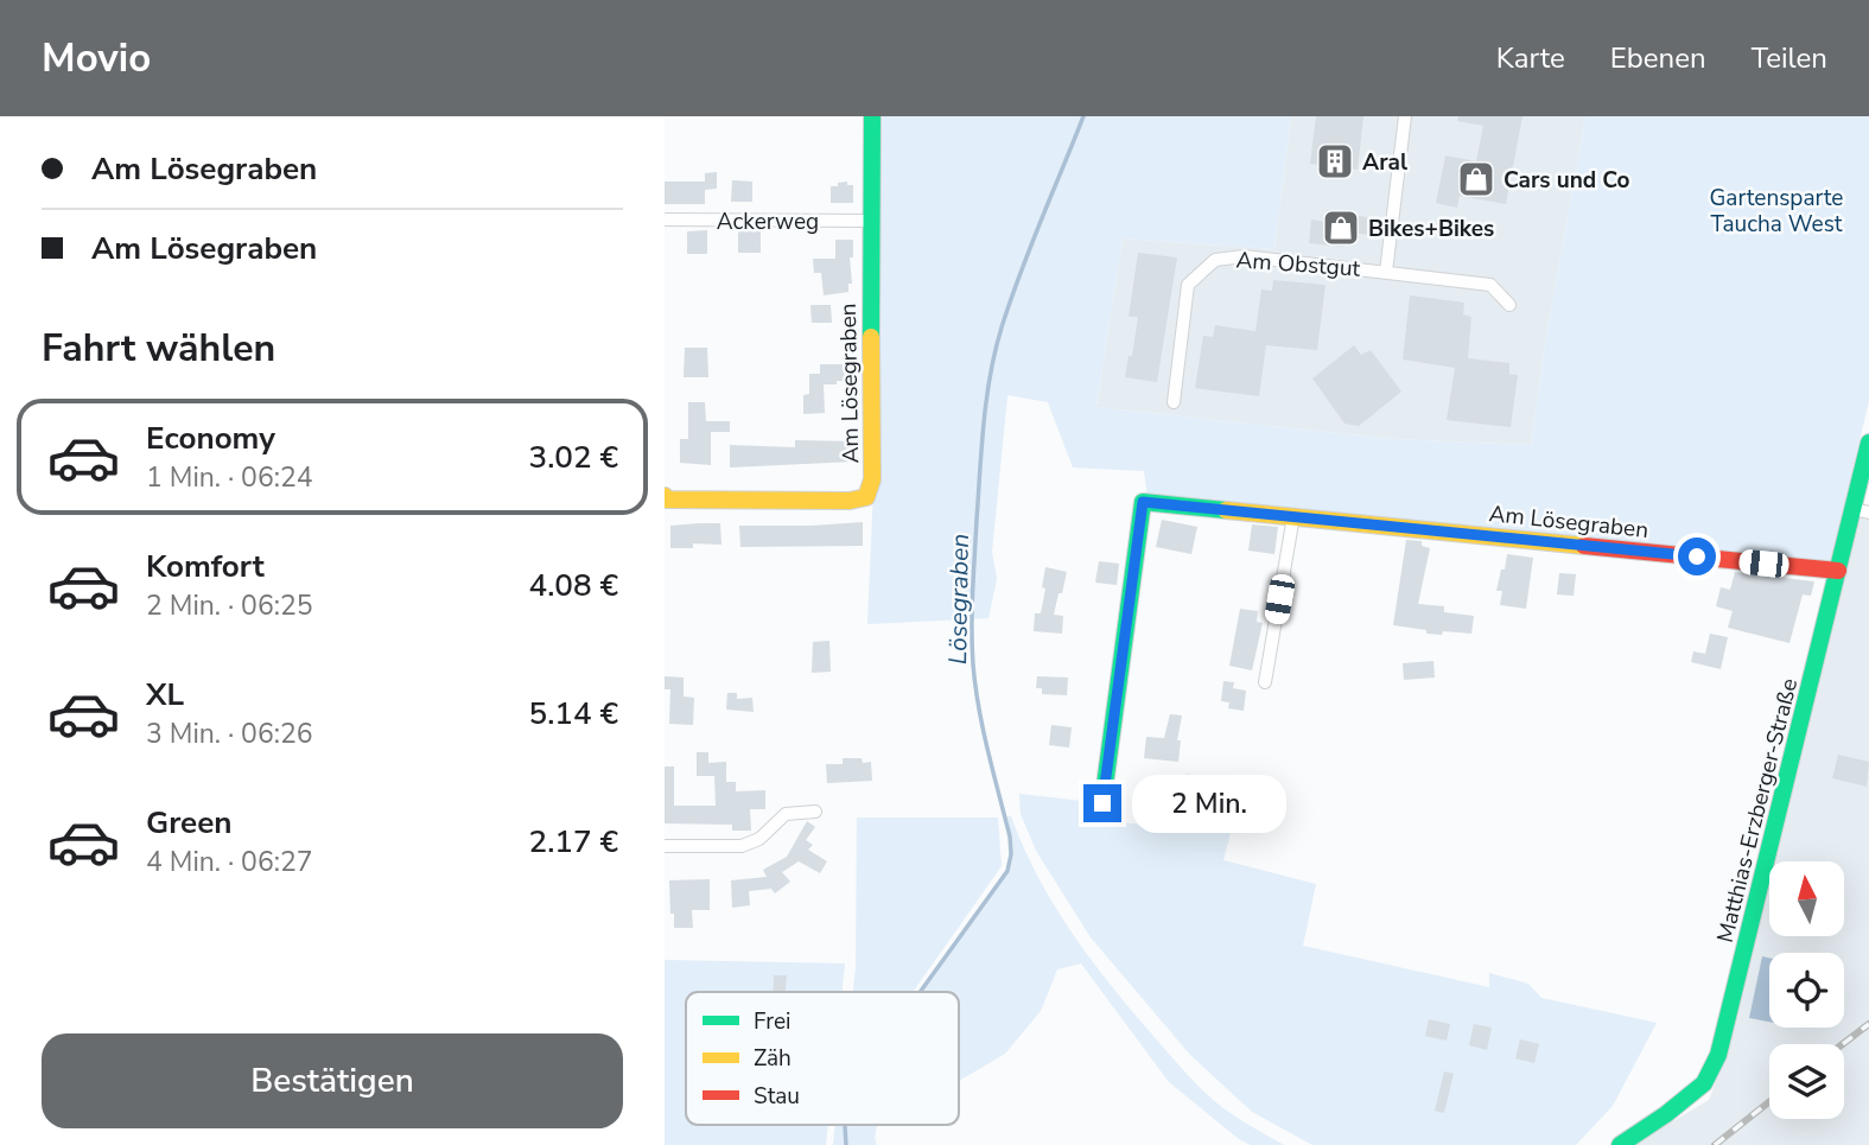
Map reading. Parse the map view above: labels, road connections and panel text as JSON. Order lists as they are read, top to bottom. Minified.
{"streets":{"street":["Ackerweg","Am Obstgut","Am Lösegraben","Matthias-Erzberger-Straße"]},"crossings":[["Ackerweg","Am Lösegraben"],["Am Lösegraben","Matthias-Erzberger-Straße"]],"water":["Lösegraben"],"parks":["Gartensparte Taucha West"],"places":{"building":["Aral"],"shop":["Cars und Co","Bikes+Bikes"]},"legend":["Frei","Zäh","Stau"],"north":"top","page":{"header":"Movio","nav":["Karte","Ebenen","Teilen"],"banner":["Am Lösegraben","Am Lösegraben"],"heading":"Fahrt wählen","list":[{"name":"Economy","note":"1 Min. · 06:24","value":"3.02 €"},{"name":"Komfort","note":"2 Min. · 06:25","value":"4.08 €"},{"name":"XL","note":"3 Min. · 06:26","value":"5.14 €"},{"name":"Green","note":"4 Min. · 06:27","value":"2.17 €"}],"bubble":"2 Min.","buttons":"Bestätigen"}}
